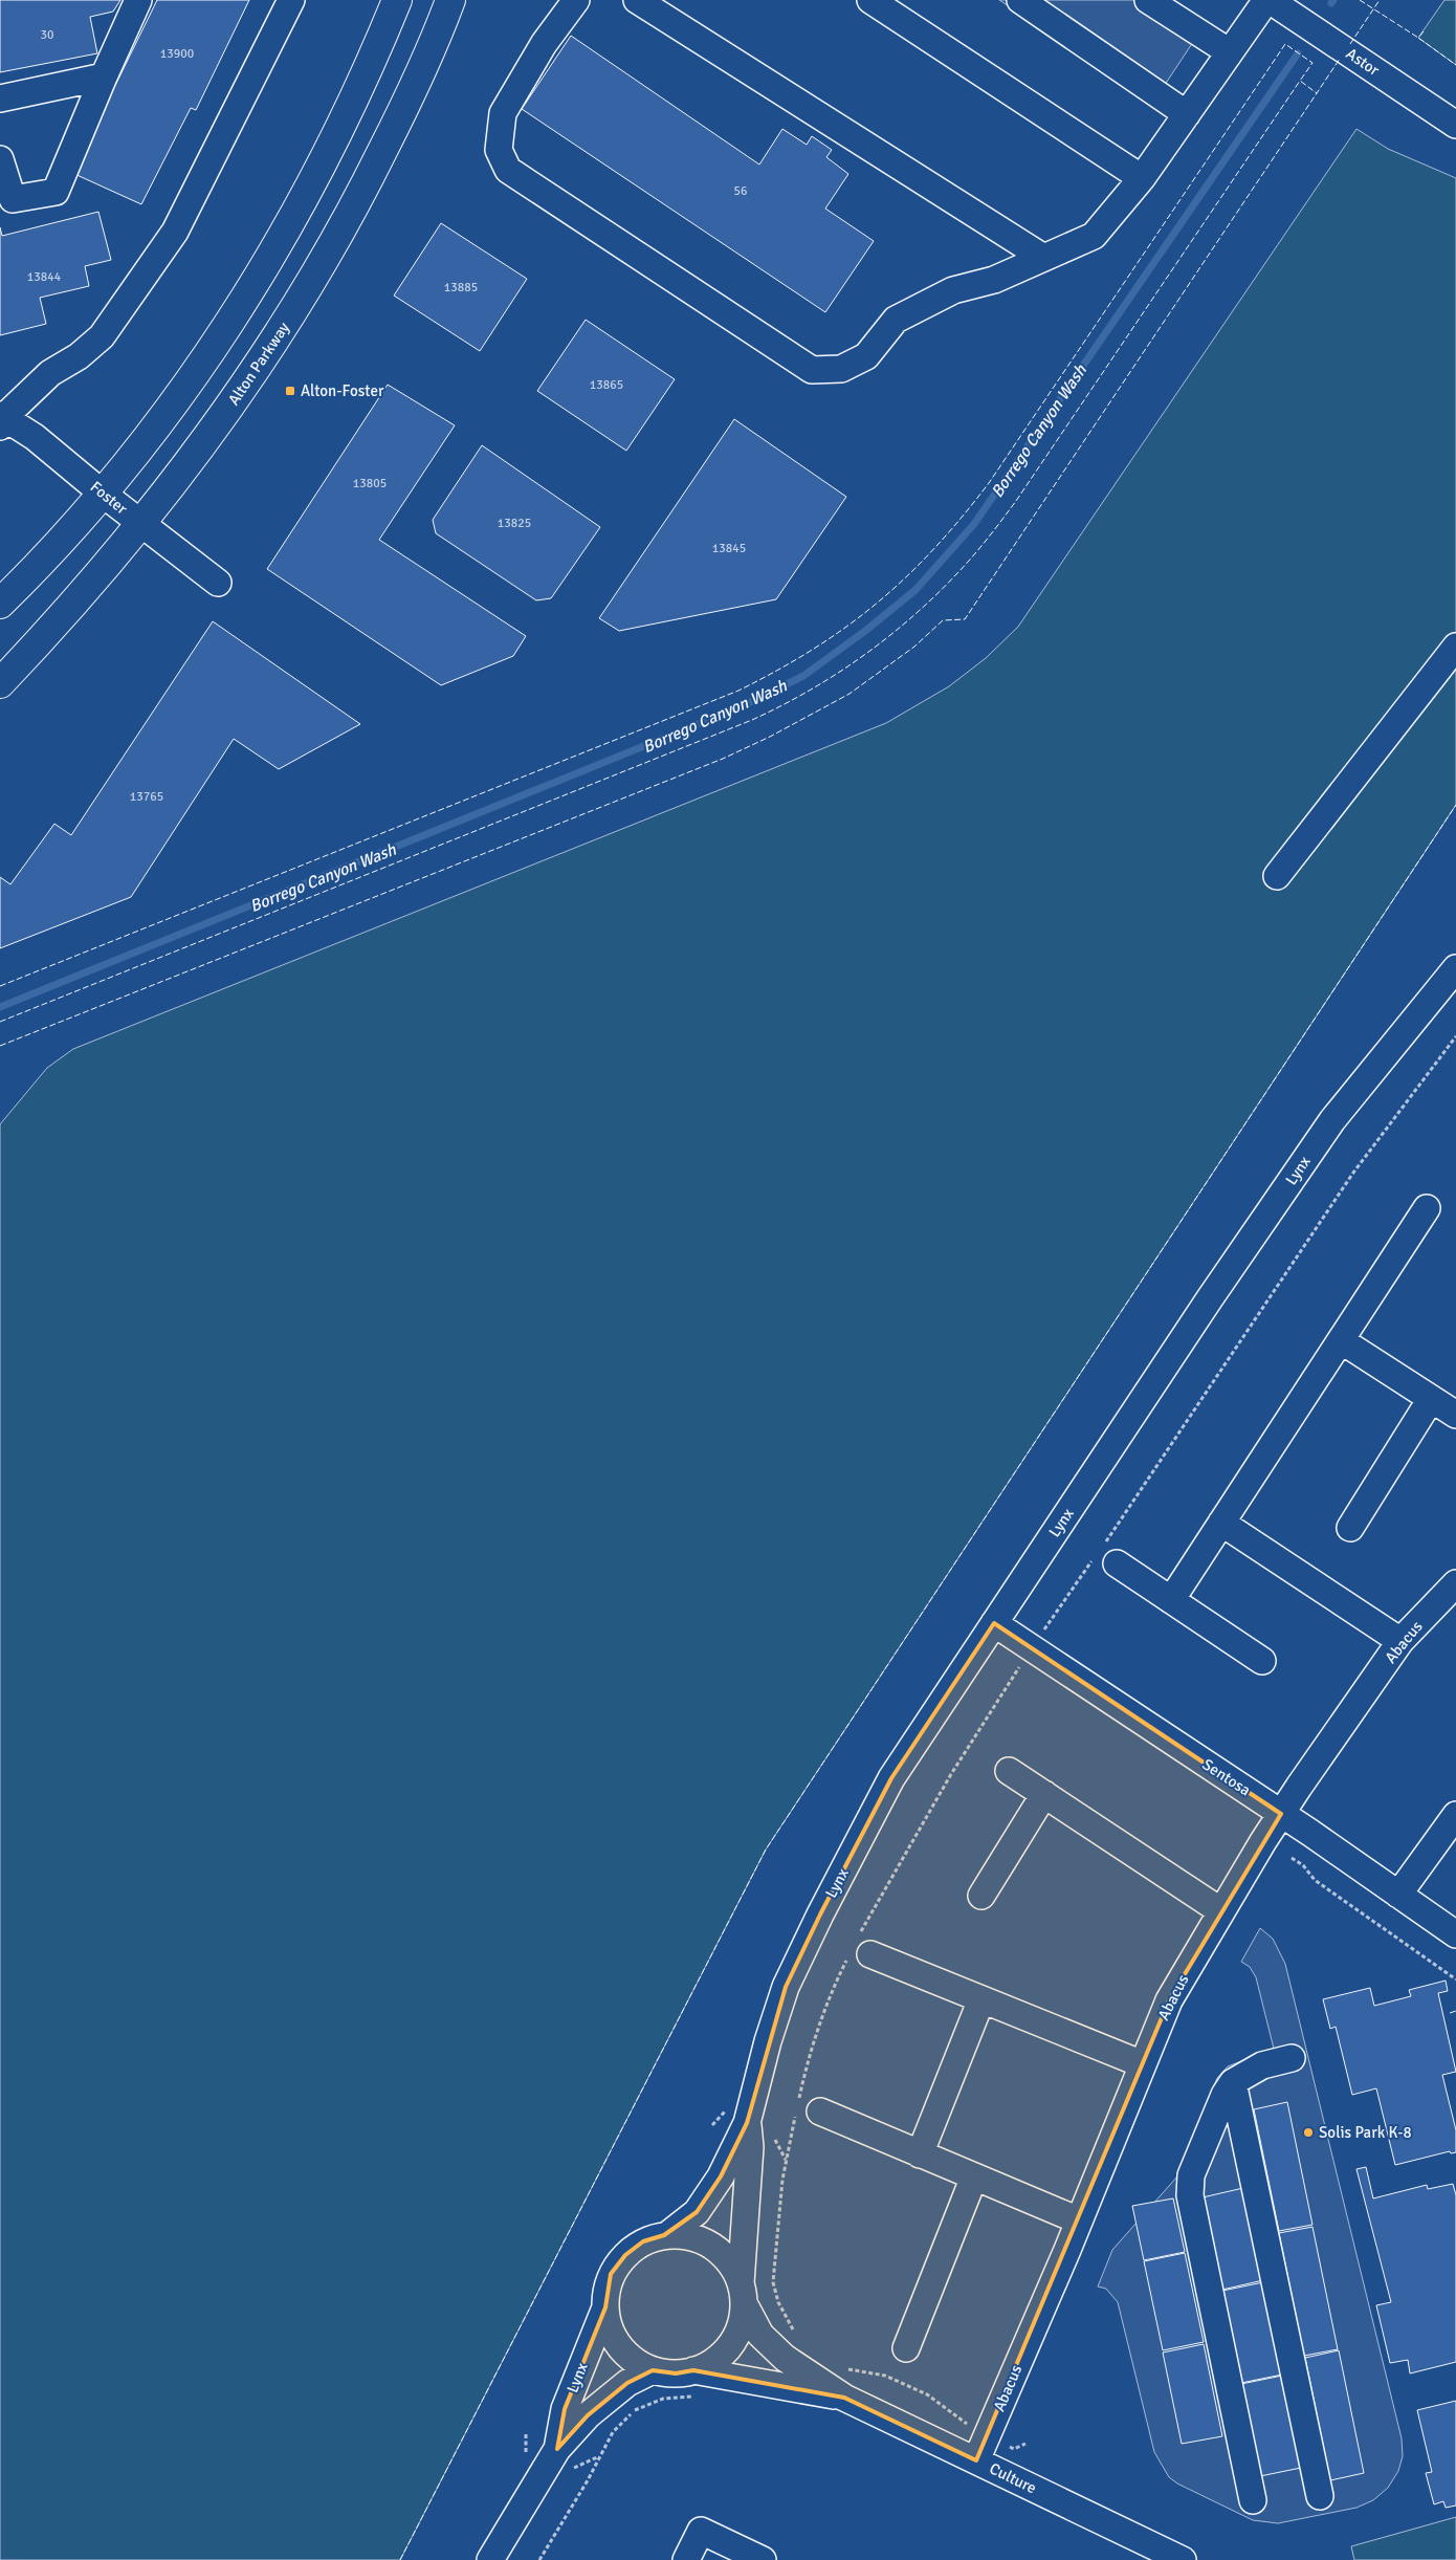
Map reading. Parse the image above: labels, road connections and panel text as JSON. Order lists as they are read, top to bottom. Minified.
{"streets":{"main road":["Alton Parkway"],"street":["Astor","Foster","Lynx","Abacus","Sentosa","Culture"]},"crossings":[["Alton Parkway","Foster"],["Lynx","Sentosa"],["Lynx","Culture"],["Abacus","Sentosa"],["Abacus","Culture"]],"water":["Borrego Canyon Wash"],"places":{"transit":["Alton-Foster"],"other":["Solis Park K-8"]},"house_numbers":["30","13900","56","13844","13885","13865","13805","13825","13845","13765"]}
